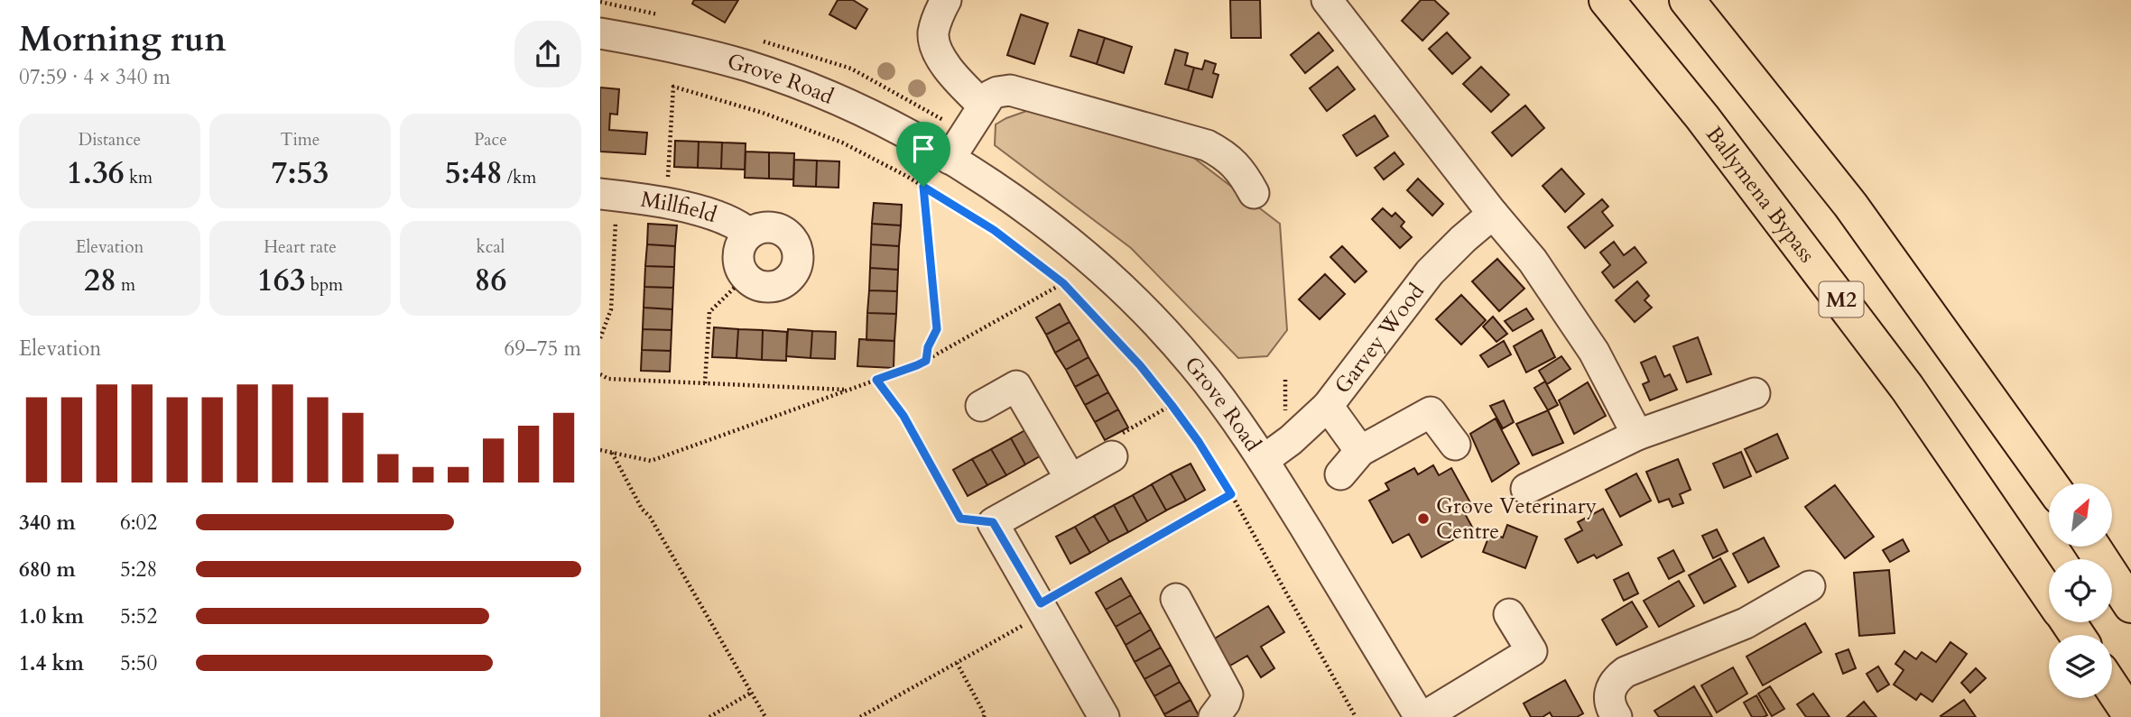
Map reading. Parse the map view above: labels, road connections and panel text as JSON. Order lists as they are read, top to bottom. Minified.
{"streets":{"highway":["Ballymena Bypass","M2"],"street":["Grove Road","Millfield","Garvey Wood"]},"crossings":[["Grove Road","Garvey Wood"]],"places":["Grove Veterinary Centre"],"north":"top right","page":{"heading":["Morning run","07:59 · 4 × 340 m"],"stats":[["Distance","1.36 km"],["Time","7:53"],["Pace","5:48 /km"],["Elevation","28 m"],["Heart rate","163 bpm"],["kcal","86"]],"chart":["Elevation","69–75 m"],"list":[{"name":"340 m","note":"6:02"},{"name":"680 m","note":"5:28"},{"name":"1.0 km","note":"5:52"},{"name":"1.4 km","note":"5:50"}]}}
